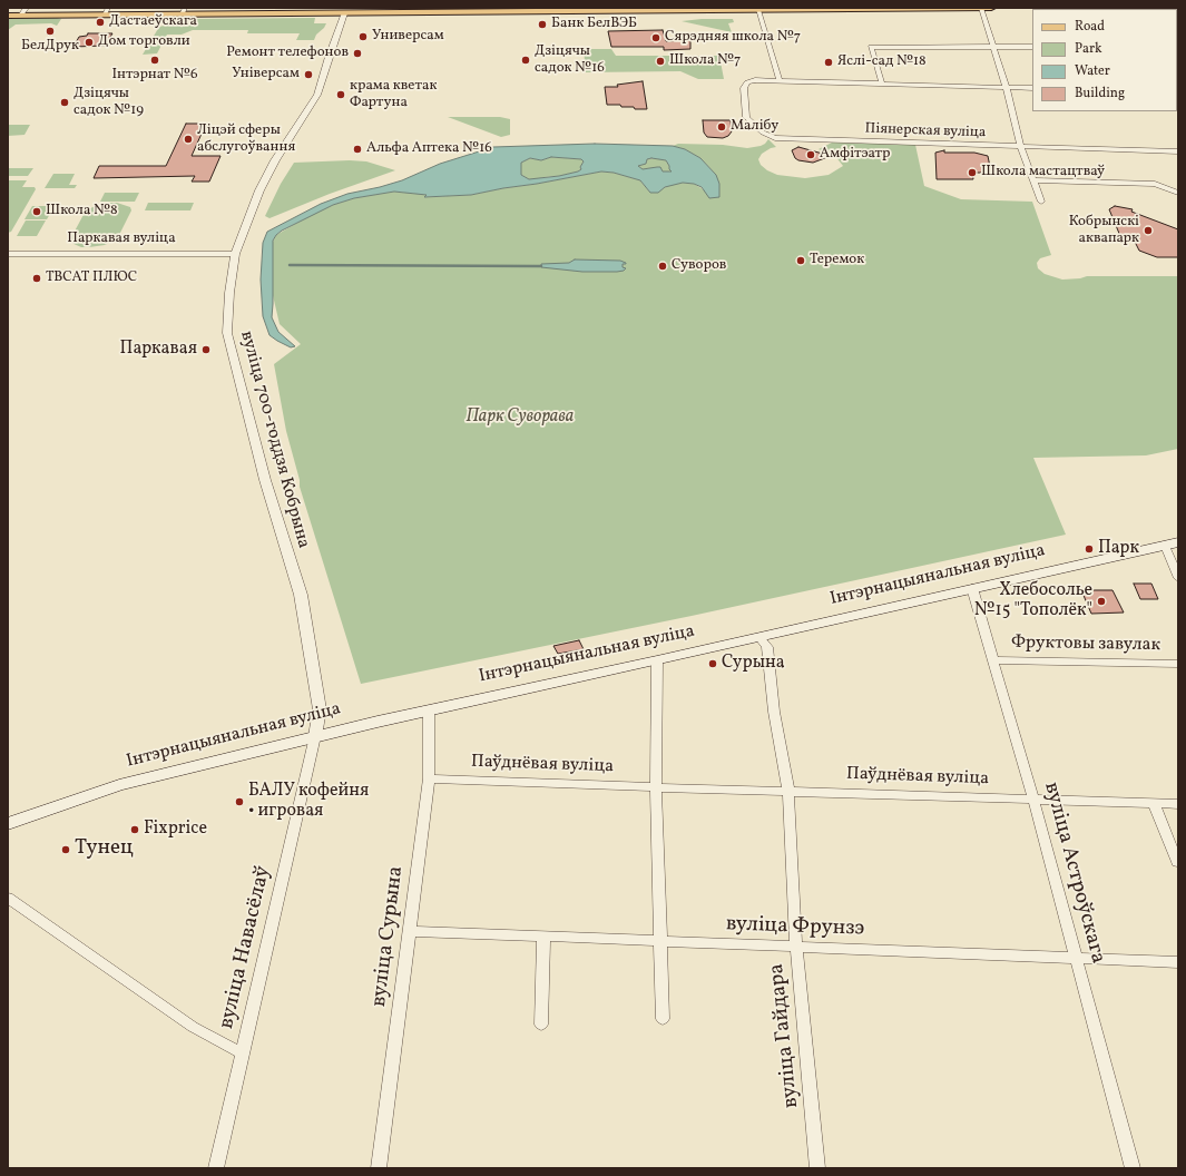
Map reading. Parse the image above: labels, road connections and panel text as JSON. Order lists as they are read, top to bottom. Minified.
{"streets":{"main road":["Інтэрнацыянальная вуліца"],"street":["Піянерская вуліца","Паркавая вуліца","вуліца 700-годдзя Кобрына","Фруктовы завулак","Паўднёвая вуліца","вуліца Астроўскага","вуліца Фрунзэ","вуліца Сурына","вуліца Навасёлаў","вуліца Гайдара"]},"crossings":[["Паркавая вуліца","вуліца 700-годдзя Кобрына"],["вуліца 700-годдзя Кобрына","Інтэрнацыянальная вуліца"],["вуліца 700-годдзя Кобрына","вуліца Навасёлаў"],["Інтэрнацыянальная вуліца","вуліца Астроўскага"],["Інтэрнацыянальная вуліца","вуліца Сурына"],["Інтэрнацыянальная вуліца","вуліца Навасёлаў"],["Інтэрнацыянальная вуліца","вуліца Гайдара"],["Фруктовы завулак","вуліца Астроўскага"],["Паўднёвая вуліца","вуліца Астроўскага"],["Паўднёвая вуліца","вуліца Сурына"],["Паўднёвая вуліца","вуліца Гайдара"],["вуліца Астроўскага","вуліца Фрунзэ"],["вуліца Фрунзэ","вуліца Сурына"],["вуліца Фрунзэ","вуліца Гайдара"]],"parks":["Парк Суворава"],"places":["Дастаеўскага","Банк БелВЭБ","БелДрук","Универсам","Сярэдняя школа №7","Дом торговли","Ремонт телефонов","Інтэрнат №6","Дзіцячы садок №16","Школа №7","Яслі-сад №18","Універсам","крама кветак Фартуна","Дзіцячы садок №19","Малібу","Ліцэй сферы абслугоўвання","Альфа Аптека №16","Амфітэатр","Школа мастацтваў","Школа №8","Кобрынскі аквапарк","Теремок","Суворов","ТВСАТ ПЛЮС","Паркавая","Парк","Хлебосолье №15 \"Тополёк\"","Сурына","БАЛУ кофейня • игровая","Fixprice","Тунец"],"legend":["Road","Park","Water","Building"]}
